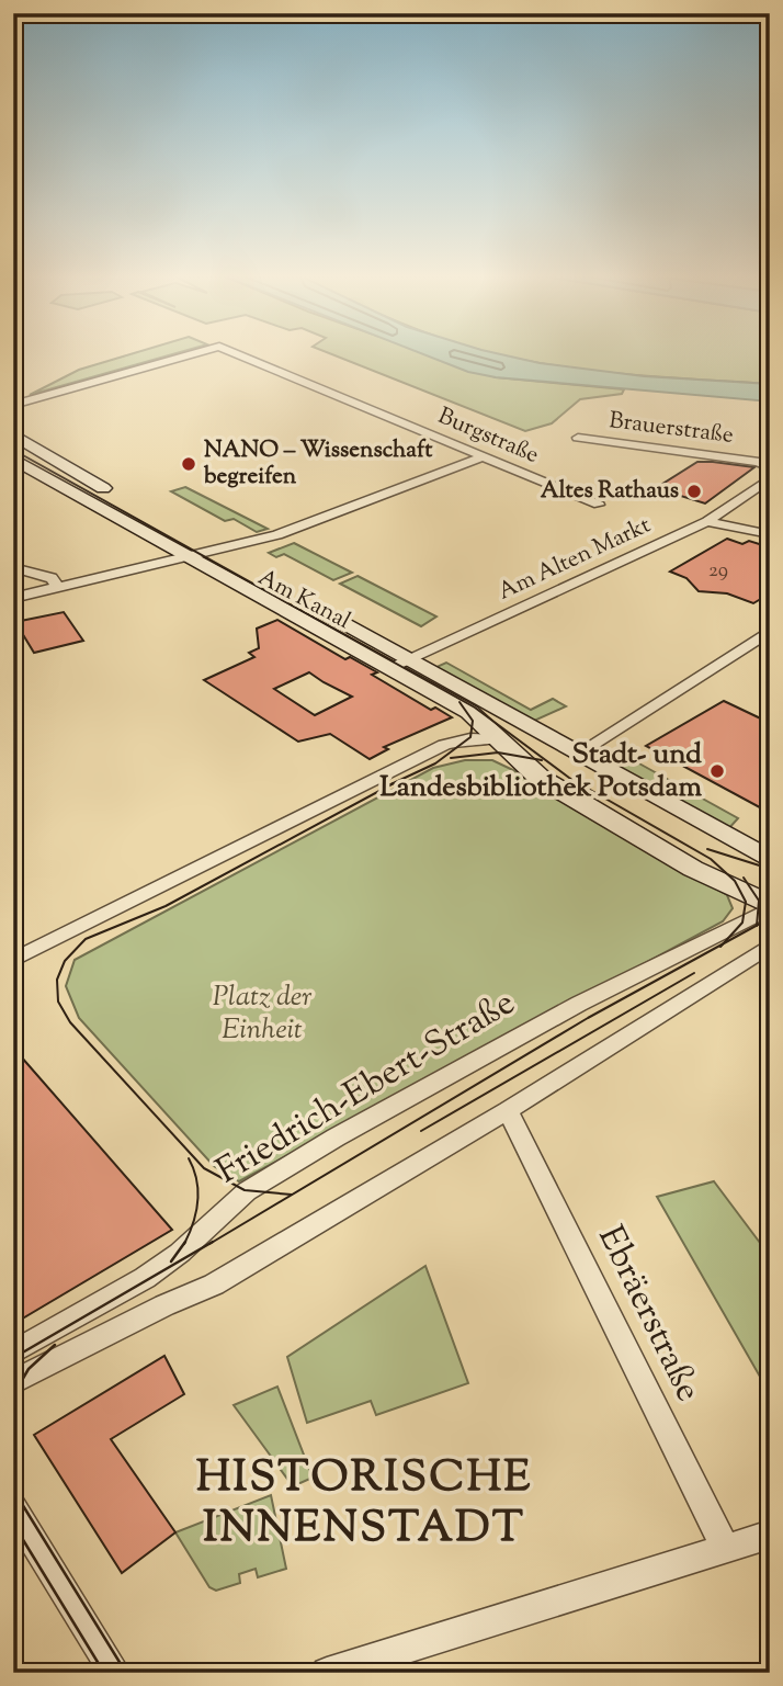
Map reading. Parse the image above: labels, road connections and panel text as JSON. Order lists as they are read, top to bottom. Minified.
{"streets":{"street":["Brauerstraße","Burgstraße","Am Alten Markt","Am Kanal","Friedrich-Ebert-Straße","Ebräerstraße"]},"crossings":[["Am Alten Markt","Am Kanal"],["Am Kanal","Friedrich-Ebert-Straße"]],"districts":["HISTORISCHE INNENSTADT"],"parks":["Platz der Einheit"],"places":["NANO – Wissenschaft begreifen","Altes Rathaus","Stadt- und Landesbibliothek Potsdam"],"house_numbers":["29"]}
